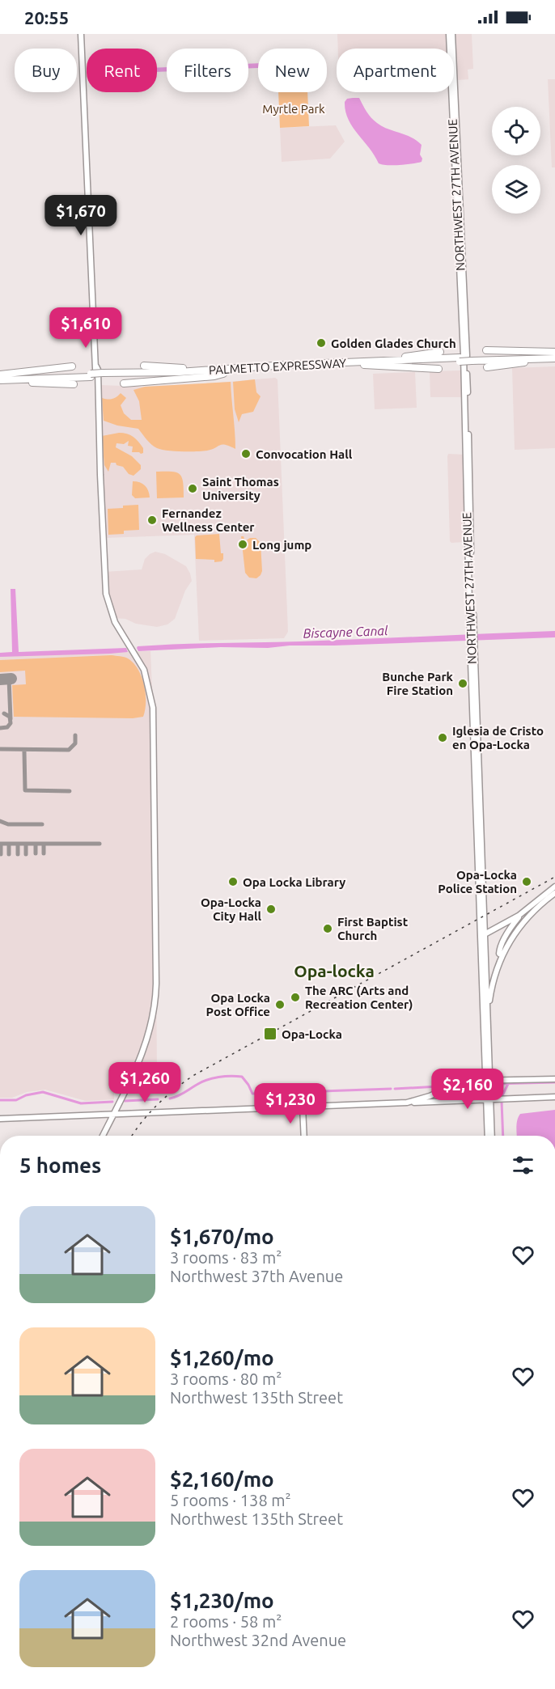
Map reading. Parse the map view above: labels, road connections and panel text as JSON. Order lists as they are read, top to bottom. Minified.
{"streets":{"highway":["PALMETTO EXPRESSWAY"],"main road":["NORTHWEST 27TH AVENUE"]},"districts":["Opa-locka"],"water":["Biscayne Canal"],"parks":["Myrtle Park"],"places":{"other":["Golden Glades Church","Convocation Hall","Saint Thomas University","Fernandez Wellness Center","Long jump","Bunche Park Fire Station","Iglesia de Cristo en Opa-Locka","Opa Locka Library","Opa-Locka Police Station","Opa-Locka City Hall","First Baptist Church","The ARC (Arts and Recreation Center)","Opa Locka Post Office"],"transit":["Opa-Locka"]},"page":{"status":"20:55","chip":["Buy","Rent","Filters","New","Apartment"],"price":["$1,670","$1,610","$1,260","$2,160","$1,230"],"heading":"5 homes","list":[{"name":"$1,670/mo","note":"3 rooms · 83 m² · Northwest 37th Avenue"},{"name":"$1,260/mo","note":"3 rooms · 80 m² · Northwest 135th Street"},{"name":"$2,160/mo","note":"5 rooms · 138 m² · Northwest 135th Street"},{"name":"$1,230/mo","note":"2 rooms · 58 m² · Northwest 32nd Avenue"}]}}
